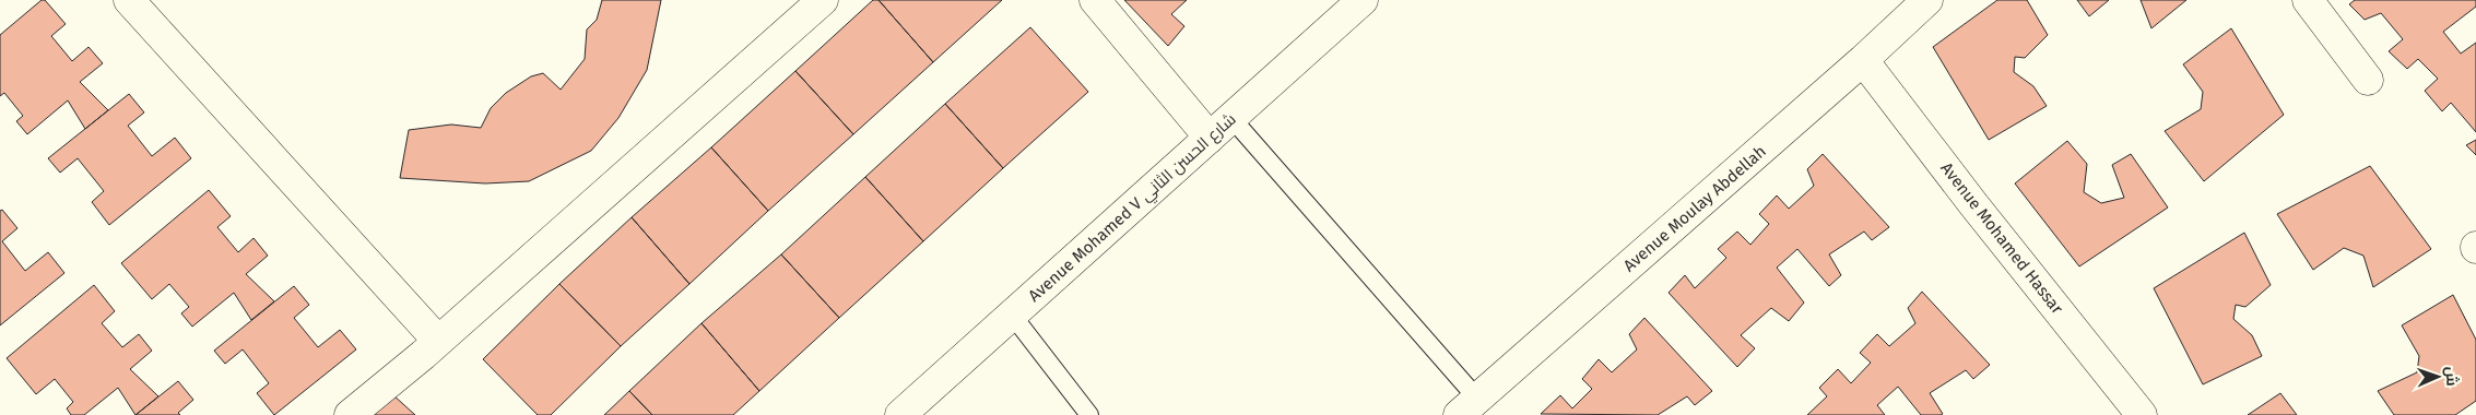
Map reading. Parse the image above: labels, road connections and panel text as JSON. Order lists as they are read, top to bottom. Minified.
{"streets":{"street":["Avenue Mohamed V شارع الحسن الثاني","Avenue Moulay Abdellah","Avenue Mohamed Hassar"]},"crossings":[["Avenue Moulay Abdellah","Avenue Mohamed Hassar"]],"north":"right"}
